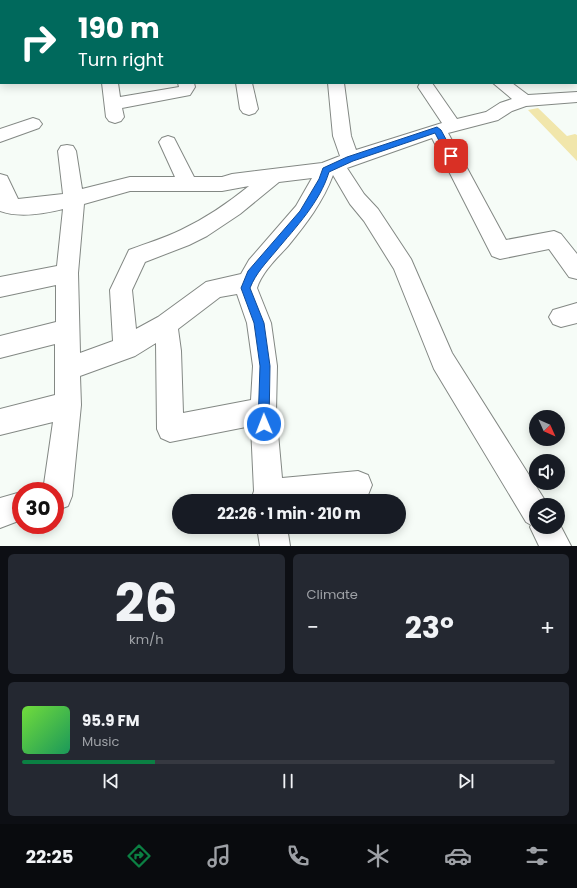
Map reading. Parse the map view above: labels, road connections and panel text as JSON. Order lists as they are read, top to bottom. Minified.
{"north":"bottom right","page":{"turn":["190 m","Turn right"],"limit":"30","trip":"22:26 · 1 min · 210 m","tile":[["26","km/h"],"Climate"],"heat":["−","23°","+"],"song":["95.9 FM","Music"],"tabs":"22:25"}}
